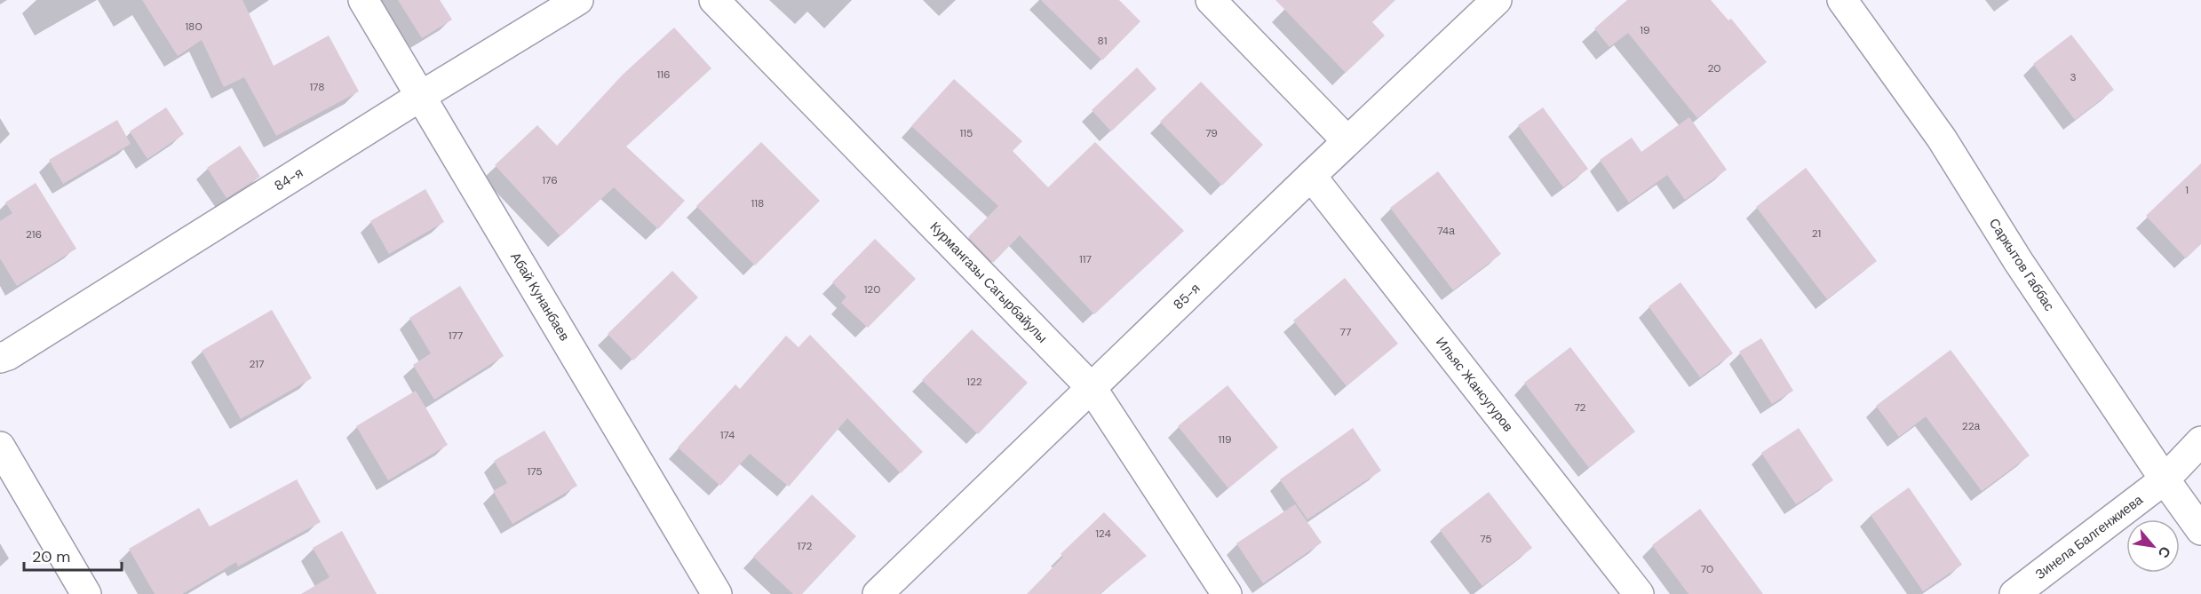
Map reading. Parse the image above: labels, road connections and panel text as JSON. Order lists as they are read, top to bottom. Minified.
{"streets":{"street":["84-я","Саркытов Габбас","Курмангазы Сагырбайулы","Абай Кунанбаев","85-я","Ильяс Жансугуров","Зинела Балгенжиева"]},"crossings":[["84-я","Абай Кунанбаев"],["Саркытов Габбас","Зинела Балгенжиева"],["Курмангазы Сагырбайулы","85-я"],["85-я","Ильяс Жансугуров"]],"house_numbers":["180","19","81","20","116","3","178","115","79","176","1","118","74а","21","216","117","120","77","177","217","122","72","22а","174","119","175","124","75","172","70"],"scale_bar":"20 m","north":"bottom right"}
